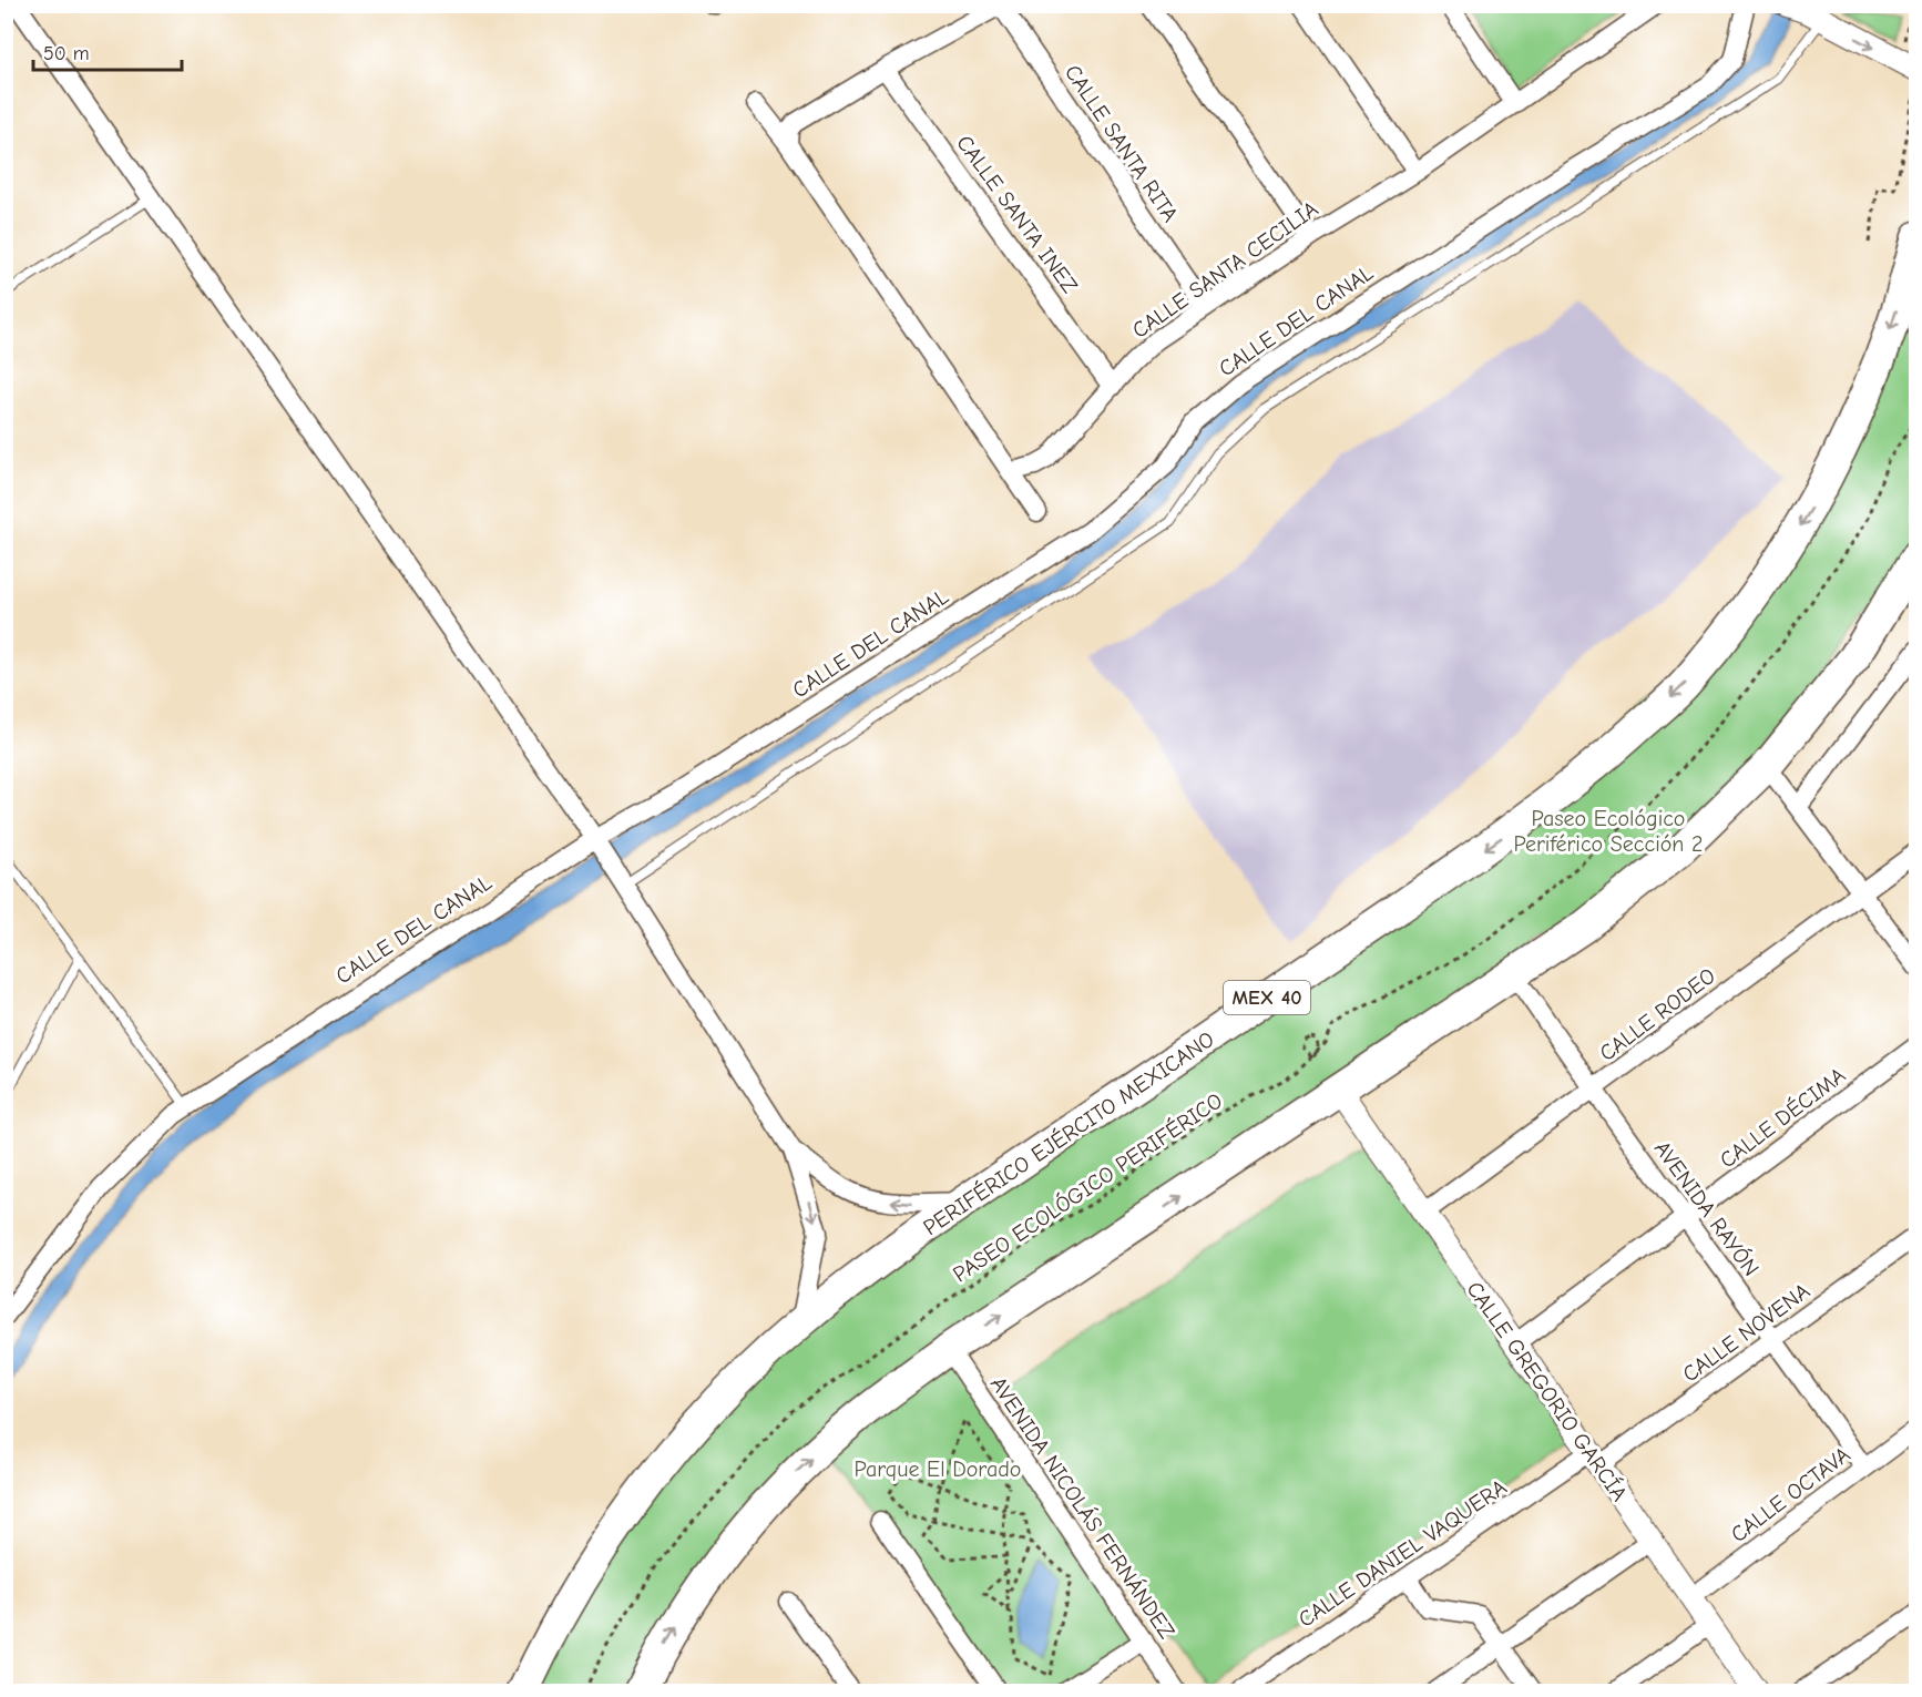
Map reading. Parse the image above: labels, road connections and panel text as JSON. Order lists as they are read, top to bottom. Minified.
{"streets":{"highway":["MEX 40","PERIFÉRICO EJÉRCITO MEXICANO"],"street":["CALLE SANTA RITA","CALLE SANTA INEZ","CALLE SANTA CECILIA","CALLE DEL CANAL","CALLE RODEO","CALLE DÉCIMA","AVENIDA RAYÓN","CALLE NOVENA","CALLE GREGORIO GARCÍA","CALLE OCTAVA","AVENIDA NICOLÁS FERNÁNDEZ","CALLE DANIEL VAQUERA"],"path":["PASEO ECOLÓGICO PERIFÉRICO"]},"crossings":[["CALLE SANTA RITA","CALLE SANTA CECILIA"],["CALLE SANTA INEZ","CALLE SANTA CECILIA"],["CALLE RODEO","AVENIDA RAYÓN"],["CALLE RODEO","CALLE GREGORIO GARCÍA"],["CALLE DÉCIMA","AVENIDA RAYÓN"],["CALLE DÉCIMA","CALLE GREGORIO GARCÍA"],["AVENIDA RAYÓN","CALLE NOVENA"],["AVENIDA RAYÓN","CALLE OCTAVA"],["CALLE NOVENA","CALLE GREGORIO GARCÍA"],["CALLE NOVENA","CALLE DANIEL VAQUERA"],["CALLE GREGORIO GARCÍA","CALLE OCTAVA"],["CALLE GREGORIO GARCÍA","CALLE DANIEL VAQUERA"]],"parks":["Paseo Ecológico Periférico Sección 2","Parque El Dorado"],"scale_bar":"50 m"}
